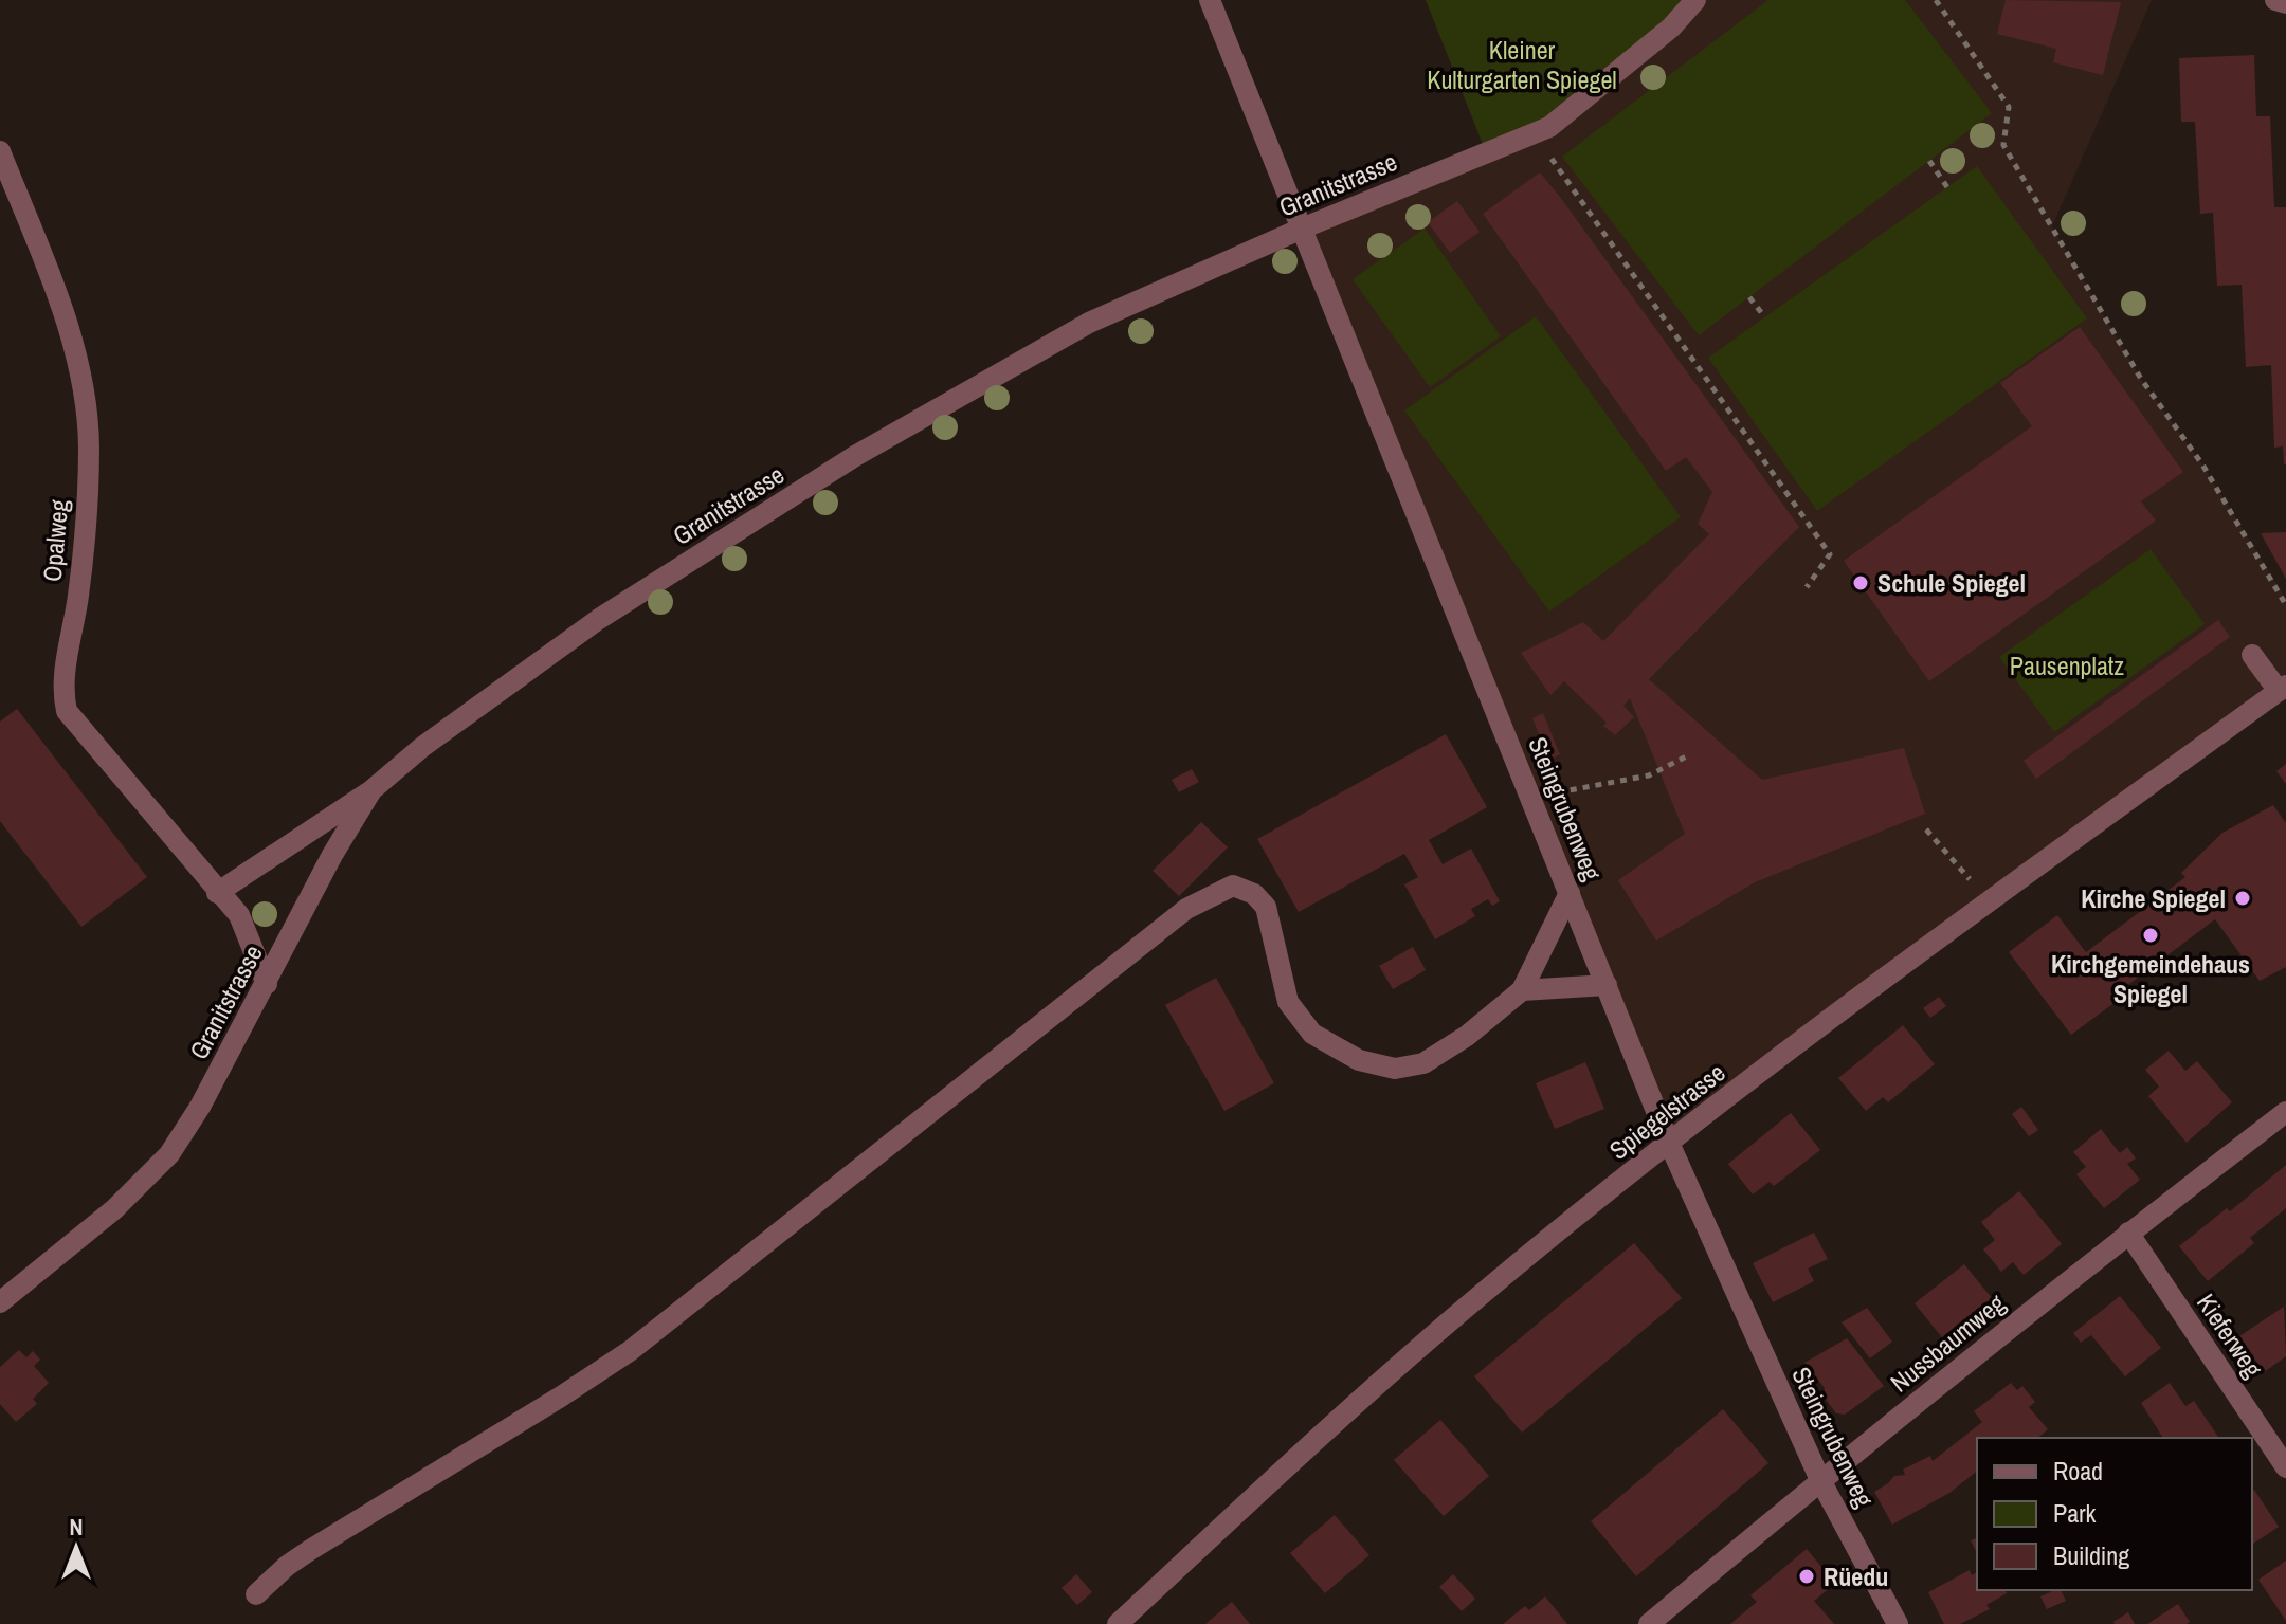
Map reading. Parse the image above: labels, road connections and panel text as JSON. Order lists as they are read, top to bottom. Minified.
{"streets":{"street":["Granitstrasse","Opalweg","Steingrubenweg","Spiegelstrasse","Kieferweg","Nussbaumweg"]},"crossings":[["Granitstrasse","Opalweg"],["Granitstrasse","Steingrubenweg"],["Steingrubenweg","Spiegelstrasse"],["Steingrubenweg","Nussbaumweg"],["Kieferweg","Nussbaumweg"]],"parks":["Kleiner Kulturgarten Spiegel","Pausenplatz"],"places":["Schule Spiegel","Kirche Spiegel","Kirchgemeindehaus Spiegel","Rüedu"],"legend":["Road","Park","Building"],"north":"top"}
